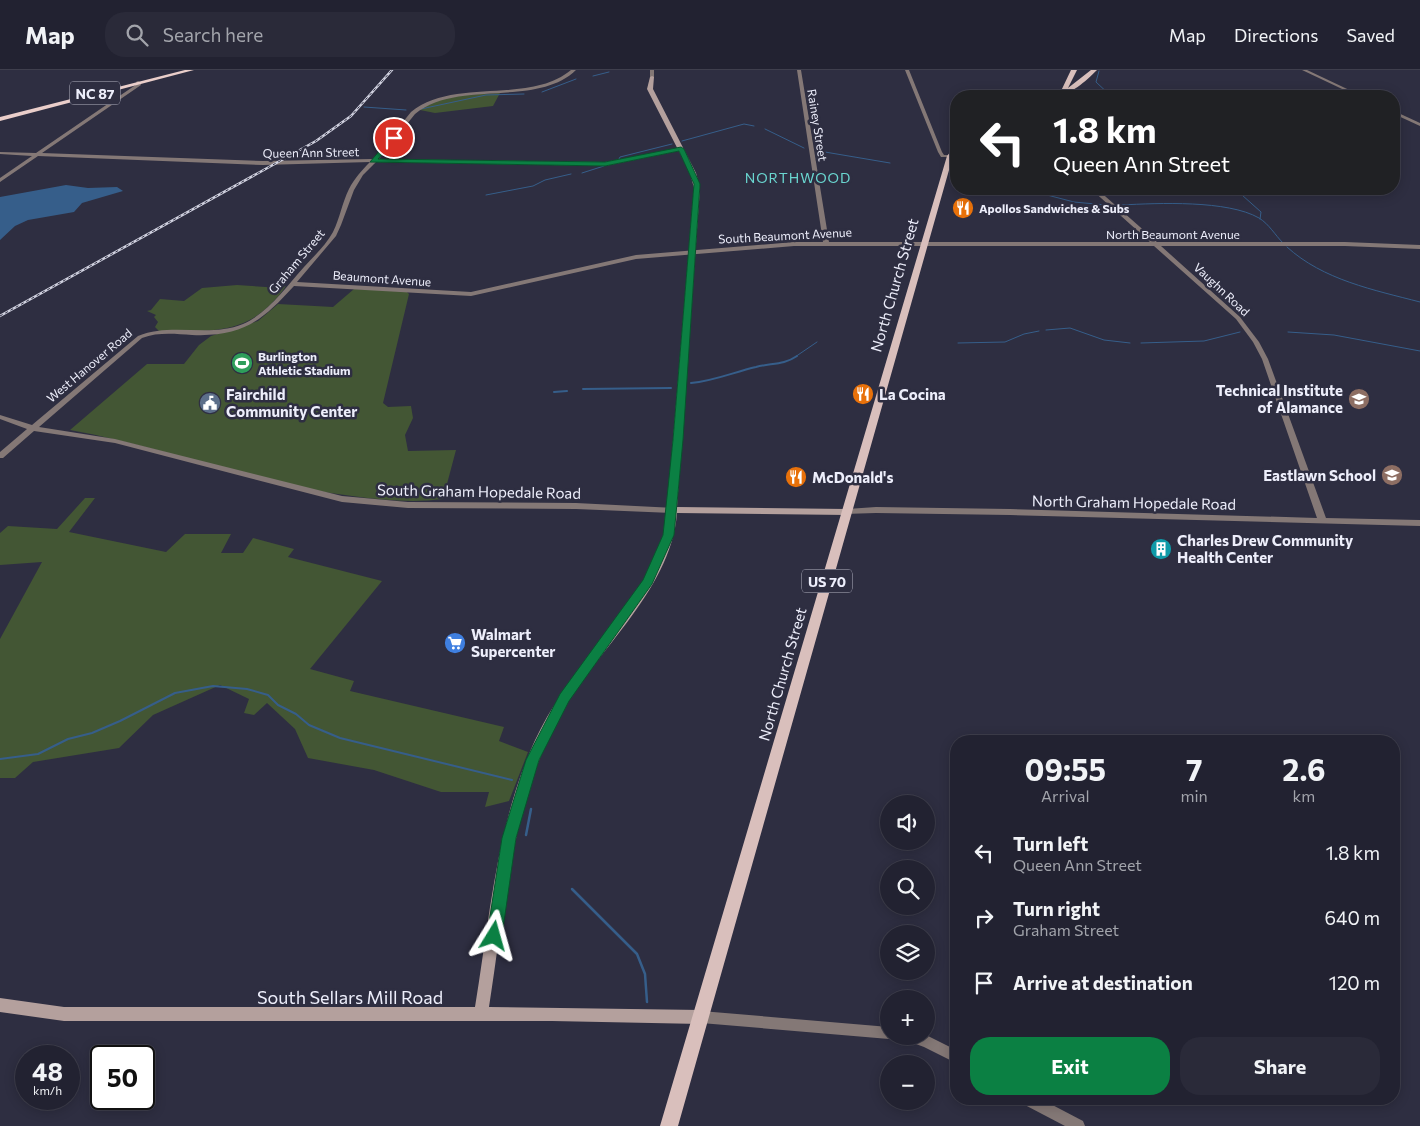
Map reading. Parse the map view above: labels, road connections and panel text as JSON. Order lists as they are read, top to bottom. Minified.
{"streets":{"highway":["NC 87"],"main road":["North Church Street","South Graham Hopedale Road","US 70","South Sellars Mill Road"],"street":["Rainey Street","Queen Ann Street","North Beaumont Avenue","South Beaumont Avenue","Graham Street","Beaumont Avenue","Vaughn Road","West Hanover Road","North Graham Hopedale Road"]},"crossings":[["Rainey Street","South Beaumont Avenue"],["Queen Ann Street","Graham Street"],["North Beaumont Avenue","South Beaumont Avenue"],["North Beaumont Avenue","North Church Street"],["North Beaumont Avenue","Vaughn Road"],["South Beaumont Avenue","Beaumont Avenue"],["South Beaumont Avenue","North Church Street"],["Graham Street","Beaumont Avenue"],["Graham Street","West Hanover Road"],["North Church Street","South Graham Hopedale Road"],["North Church Street","North Graham Hopedale Road"],["North Church Street","South Sellars Mill Road"],["Vaughn Road","North Graham Hopedale Road"],["West Hanover Road","South Graham Hopedale Road"],["South Graham Hopedale Road","North Graham Hopedale Road"]],"districts":["NORTHWOOD"],"places":{"restaurant":["Apollos Sandwiches & Subs","La Cocina","McDonald's"],"sports":["Burlington Athletic Stadium"],"school or university":["Technical Institute of Alamance","Eastlawn School"],"public building":["Fairchild Community Center"],"building":["Charles Drew Community Health Center"],"supermarket":["Walmart Supercenter"]},"page":{"header":"Map","search":"Search here","nav":["Map","Directions","Saved"],"turn":["1.8 km","Queen Ann Street"],"eta":["09:55","Arrival","7","min","2.6","km"],"map_buttons":["+","−"],"list":[{"name":"Turn left","note":"Queen Ann Street","value":"1.8 km"},{"name":"Turn right","note":"Graham Street","value":"640 m"},{"name":"Arrive at destination","value":"120 m"}],"buttons":["Exit","Share"],"speed":"48 km/h","limit":"50"}}
